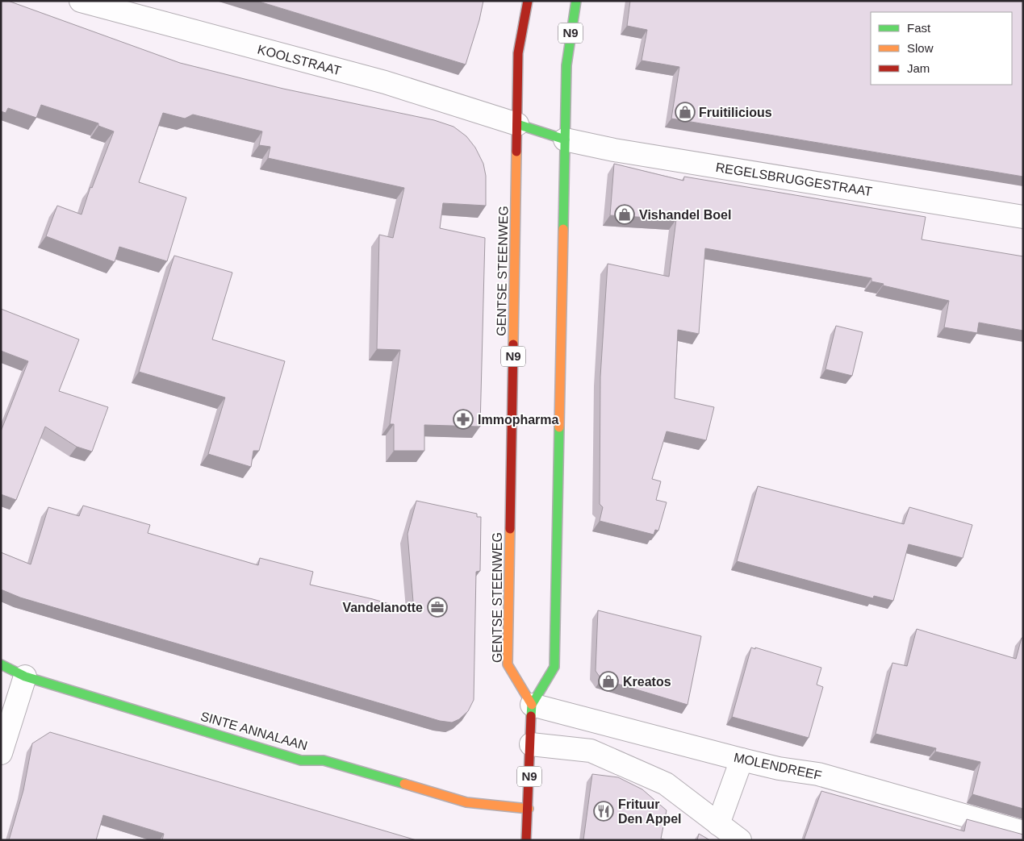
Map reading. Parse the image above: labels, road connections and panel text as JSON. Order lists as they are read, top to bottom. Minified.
{"streets":{"main road":["N9","GENTSE STEENWEG","SINTE ANNALAAN"],"street":["KOOLSTRAAT","REGELSBRUGGESTRAAT","MOLENDREEF"]},"crossings":[["N9","REGELSBRUGGESTRAAT"],["N9","GENTSE STEENWEG"],["N9","SINTE ANNALAAN"],["N9","MOLENDREEF"],["KOOLSTRAAT","GENTSE STEENWEG"],["GENTSE STEENWEG","MOLENDREEF"]],"places":{"shop":["Fruitilicious","Vishandel Boel","Kreatos"],"pharmacy":["Immopharma"],"office":["Vandelanotte"],"restaurant":["Frituur Den Appel"]},"legend":["Fast","Slow","Jam"]}
